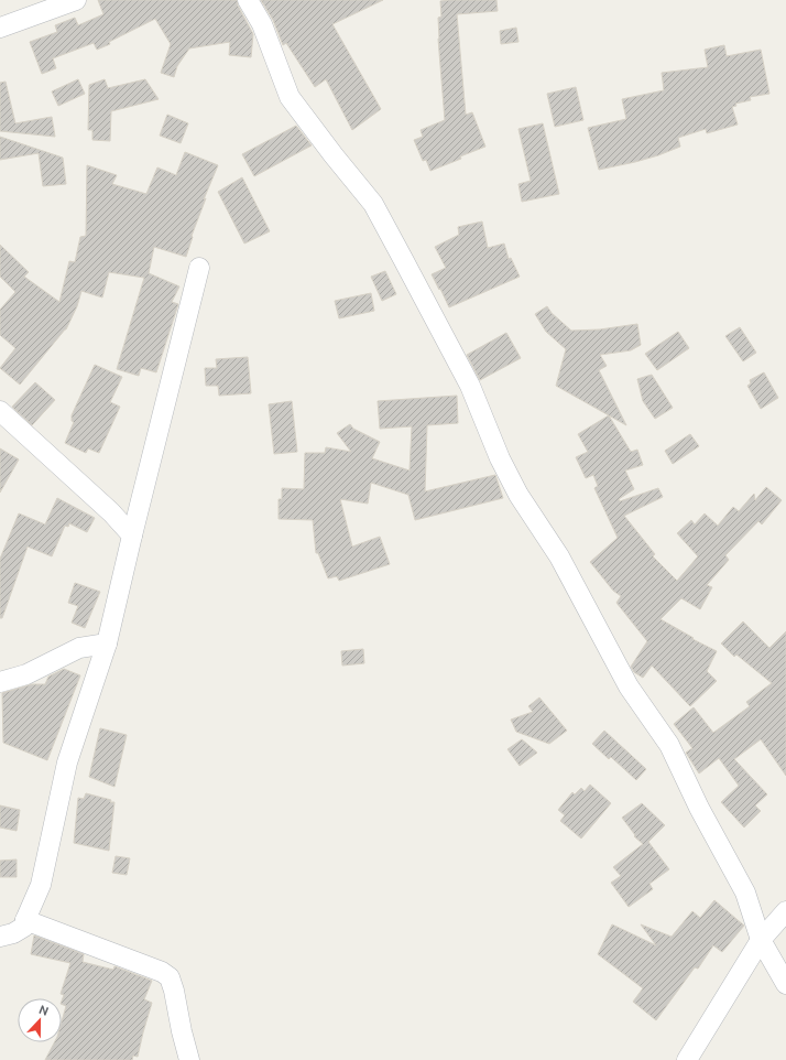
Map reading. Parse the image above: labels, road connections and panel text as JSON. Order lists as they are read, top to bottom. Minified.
{"north":"top"}
